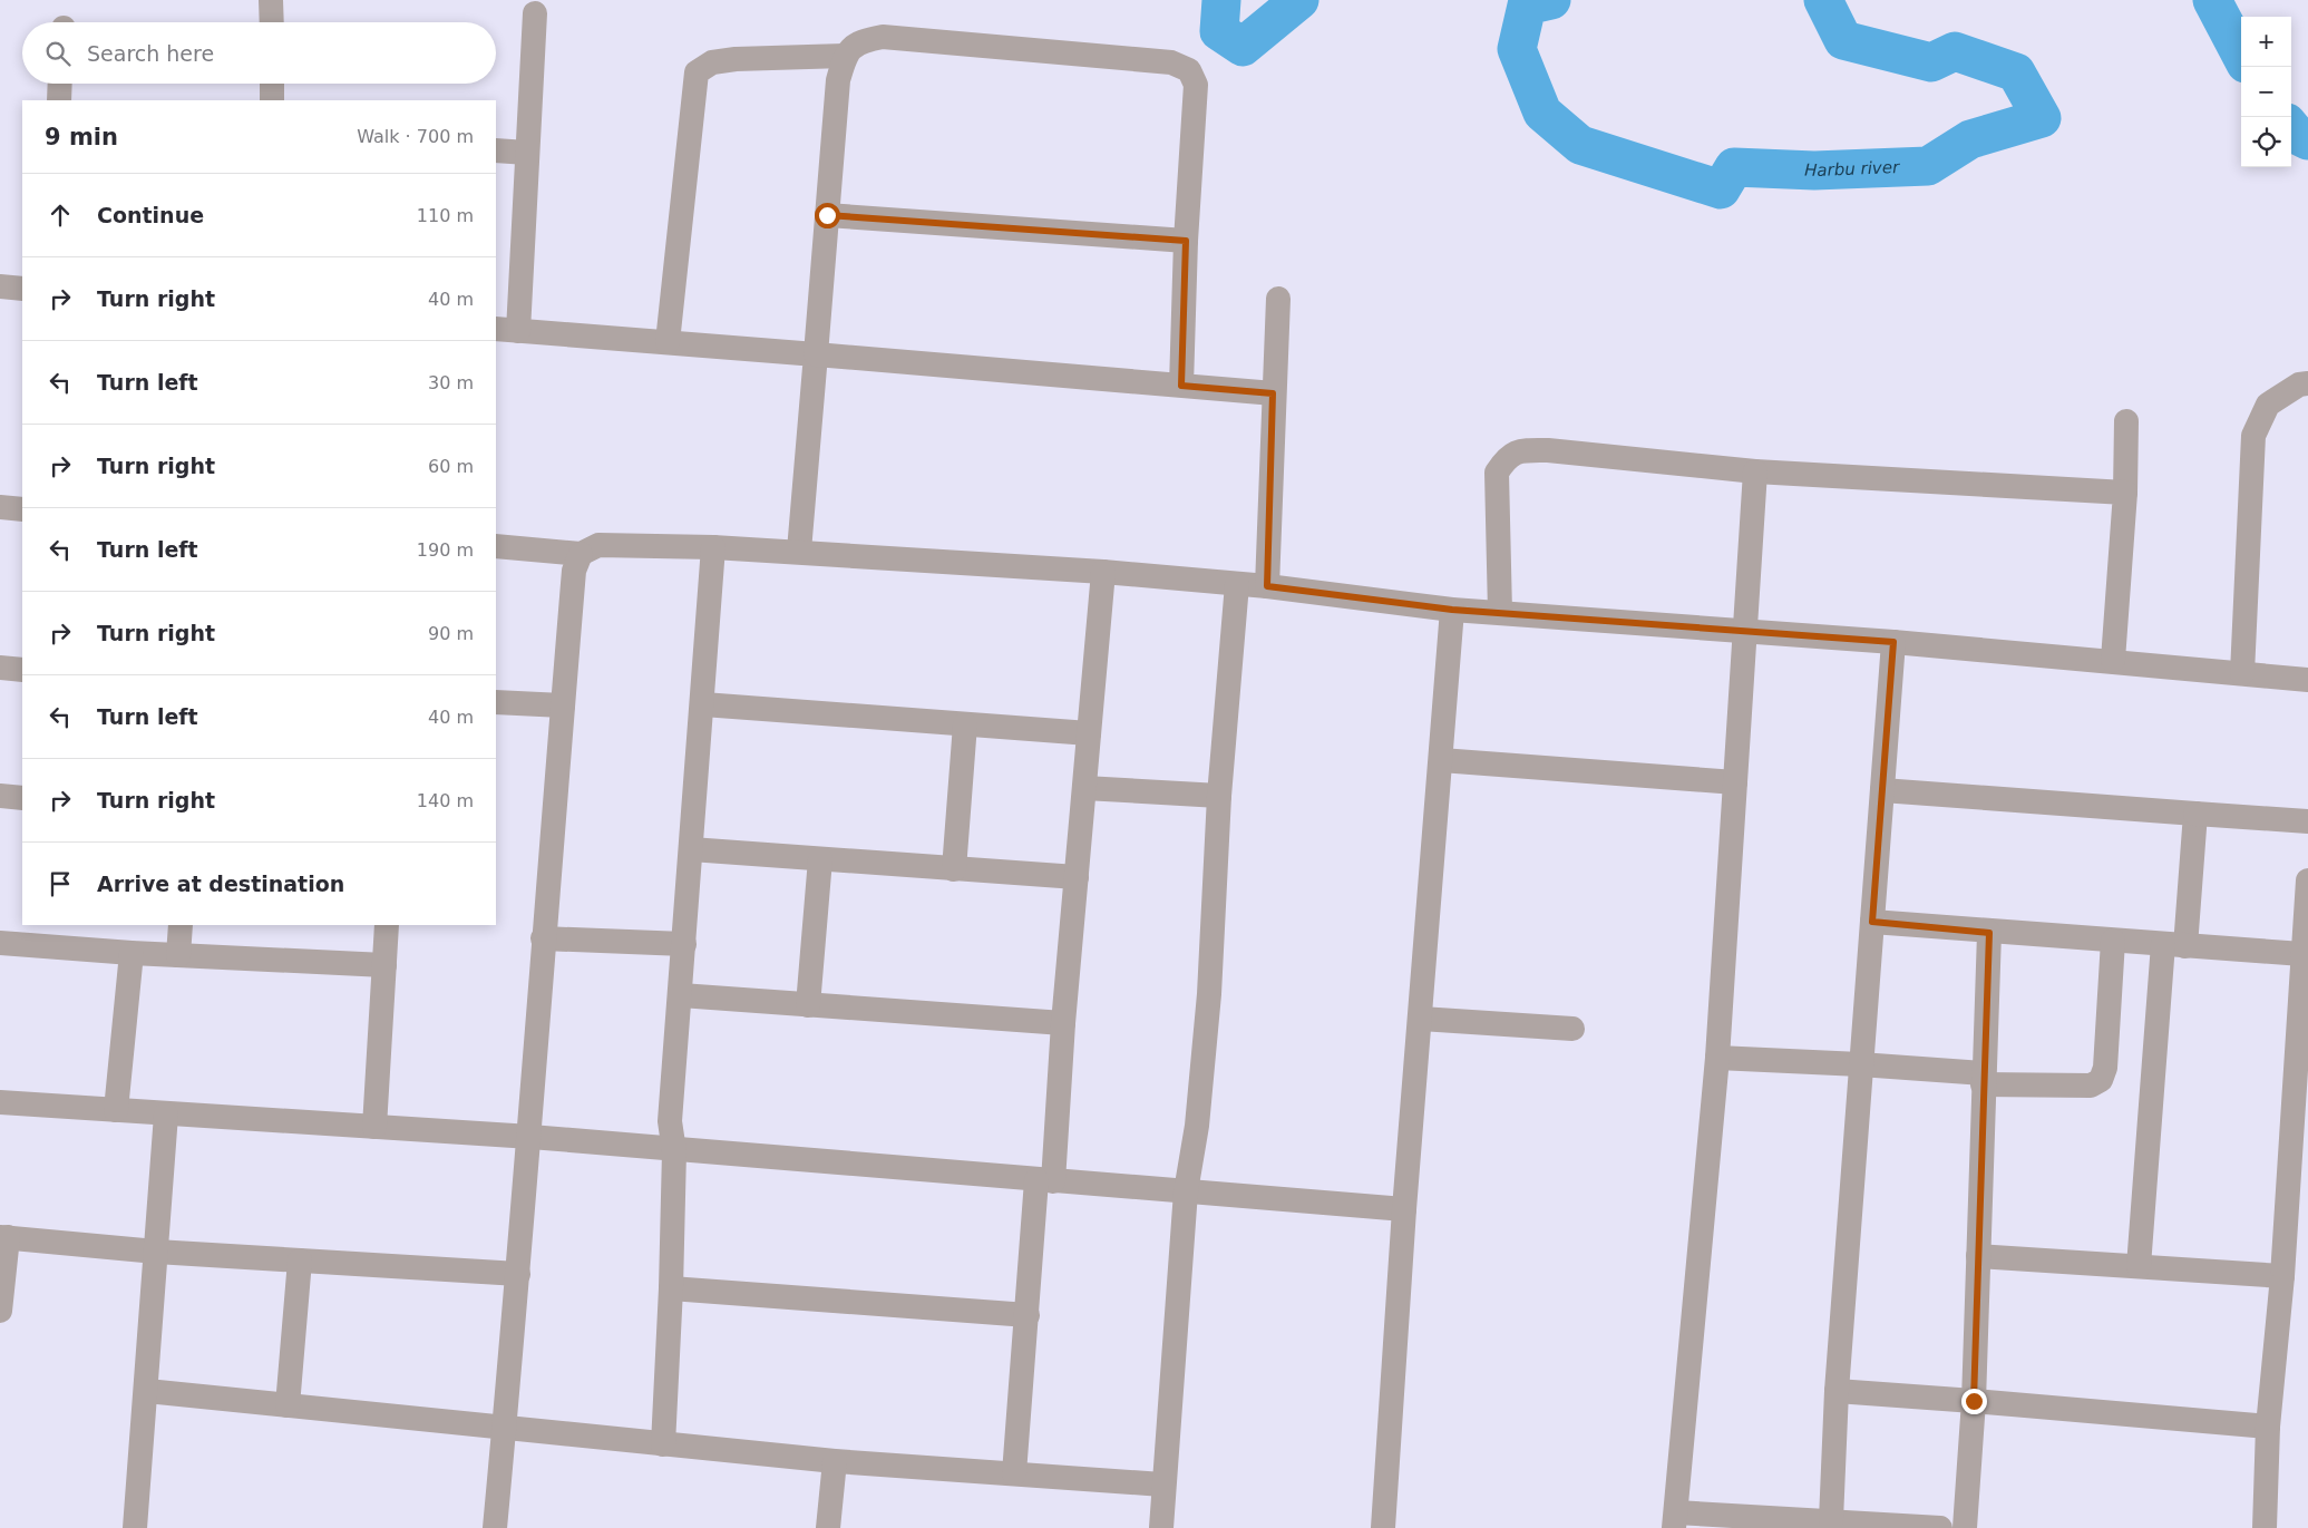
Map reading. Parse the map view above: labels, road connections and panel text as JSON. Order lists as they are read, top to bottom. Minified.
{"water":["Harbu river"],"page":{"map_buttons":["+","−"],"search":"Search here","heading":["9 min","Walk · 700 m"],"list":[["Continue","110 m"],["Turn right","40 m"],["Turn left","30 m"],["Turn right","60 m"],["Turn left","190 m"],["Turn right","90 m"],["Turn left","40 m"],["Turn right","140 m"],"Arrive at destination"]}}
